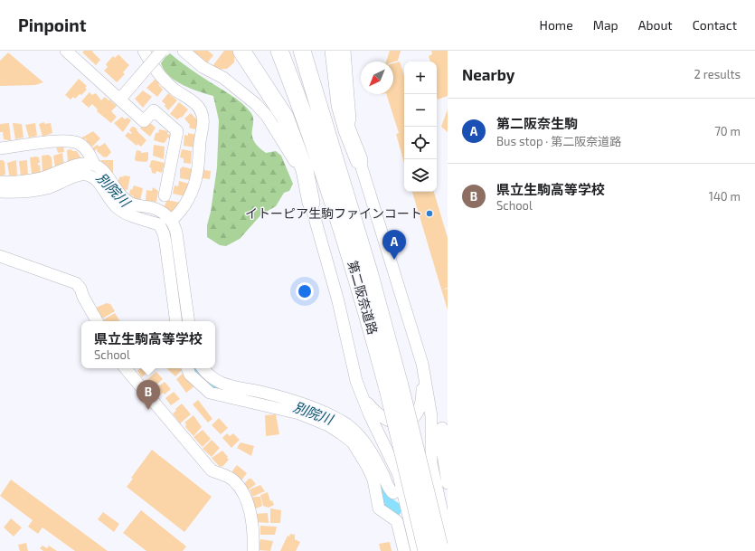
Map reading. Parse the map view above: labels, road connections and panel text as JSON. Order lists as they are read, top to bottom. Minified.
{"streets":{"highway":["第二阪奈道路"]},"water":["別院川"],"places":["イトーピア生駒ファインコート"],"north":"bottom left","page":{"header":"Pinpoint","nav":["Home","Map","About","Contact"],"heading":["Nearby","2 results"],"map_buttons":["+","−"],"list":[{"mark":"A","name":"第二阪奈生駒","note":"Bus stop · 第二阪奈道路","value":"70 m"},{"mark":"B","name":"県立生駒高等学校","note":"School","value":"140 m"}],"pins":["A","B"],"popup":["県立生駒高等学校","School"]}}
